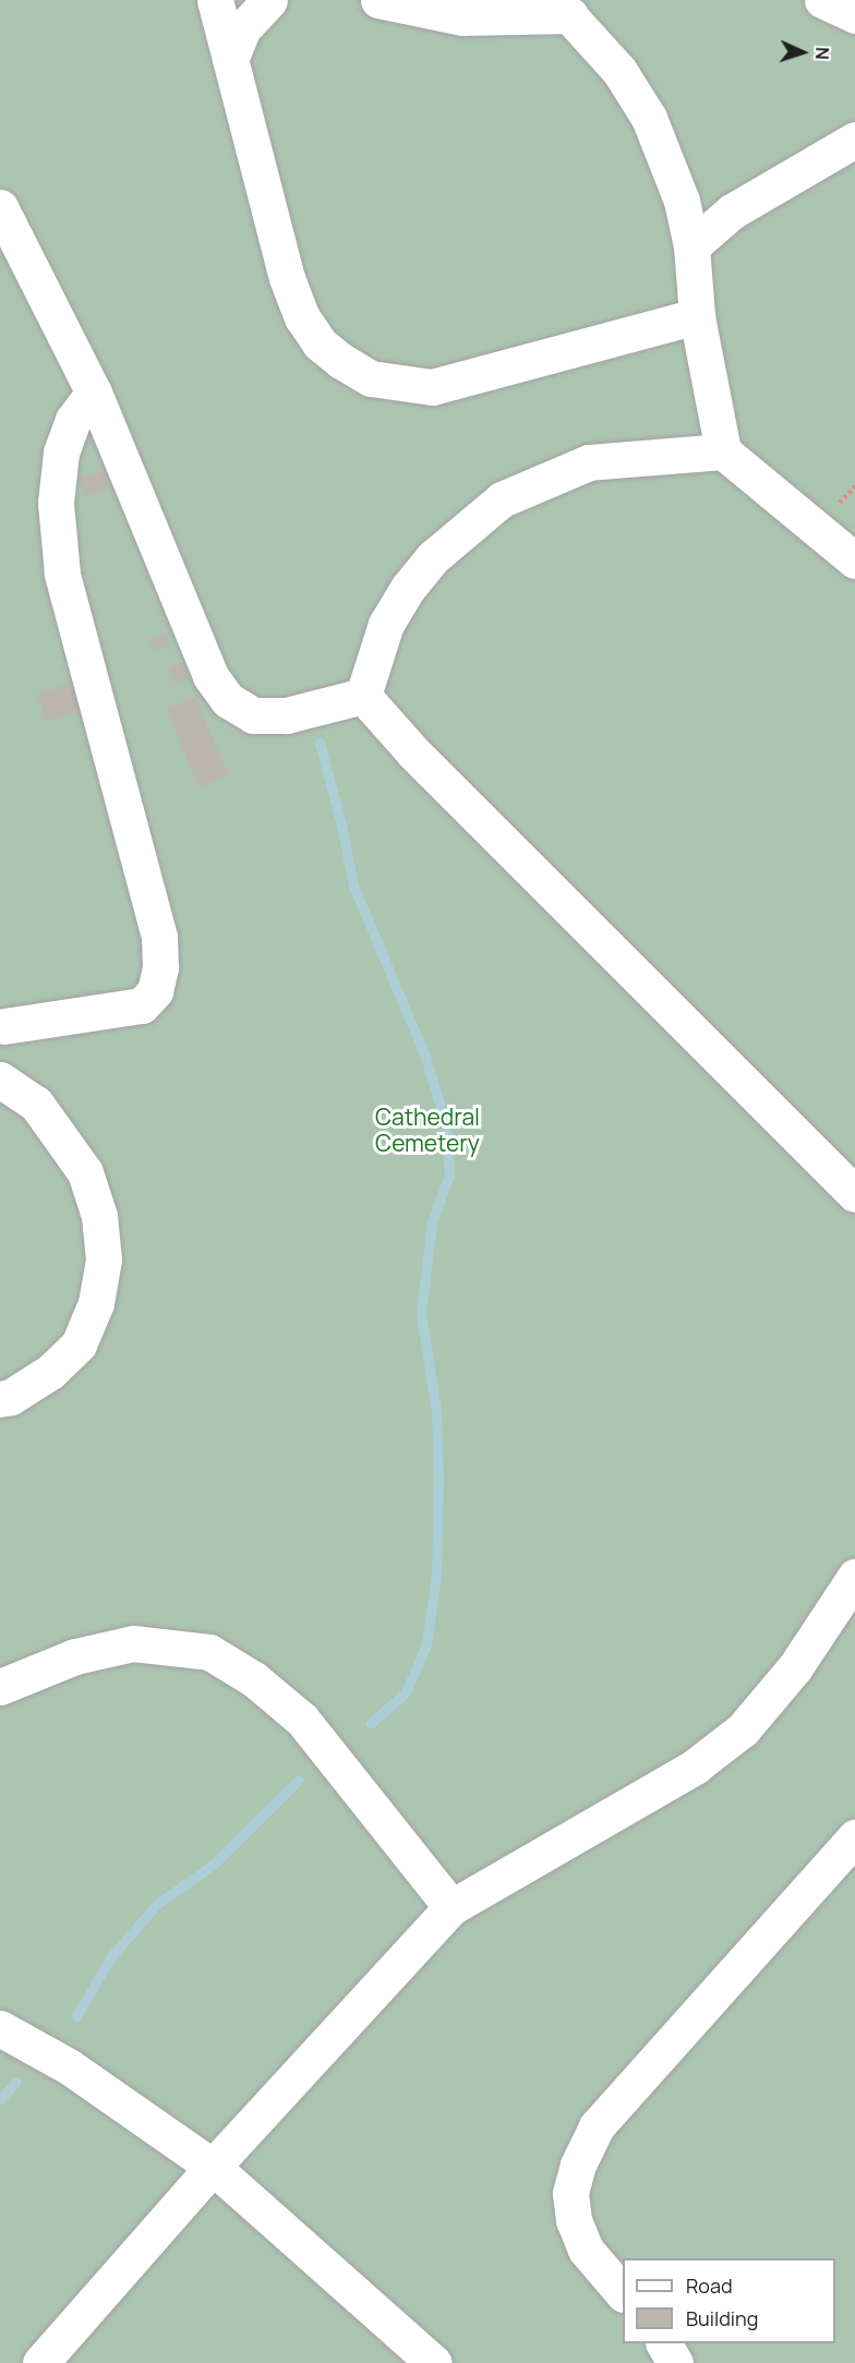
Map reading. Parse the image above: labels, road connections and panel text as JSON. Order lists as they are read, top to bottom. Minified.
{"parks":["Cathedral Cemetery"],"legend":["Road","Building"],"north":"right"}
